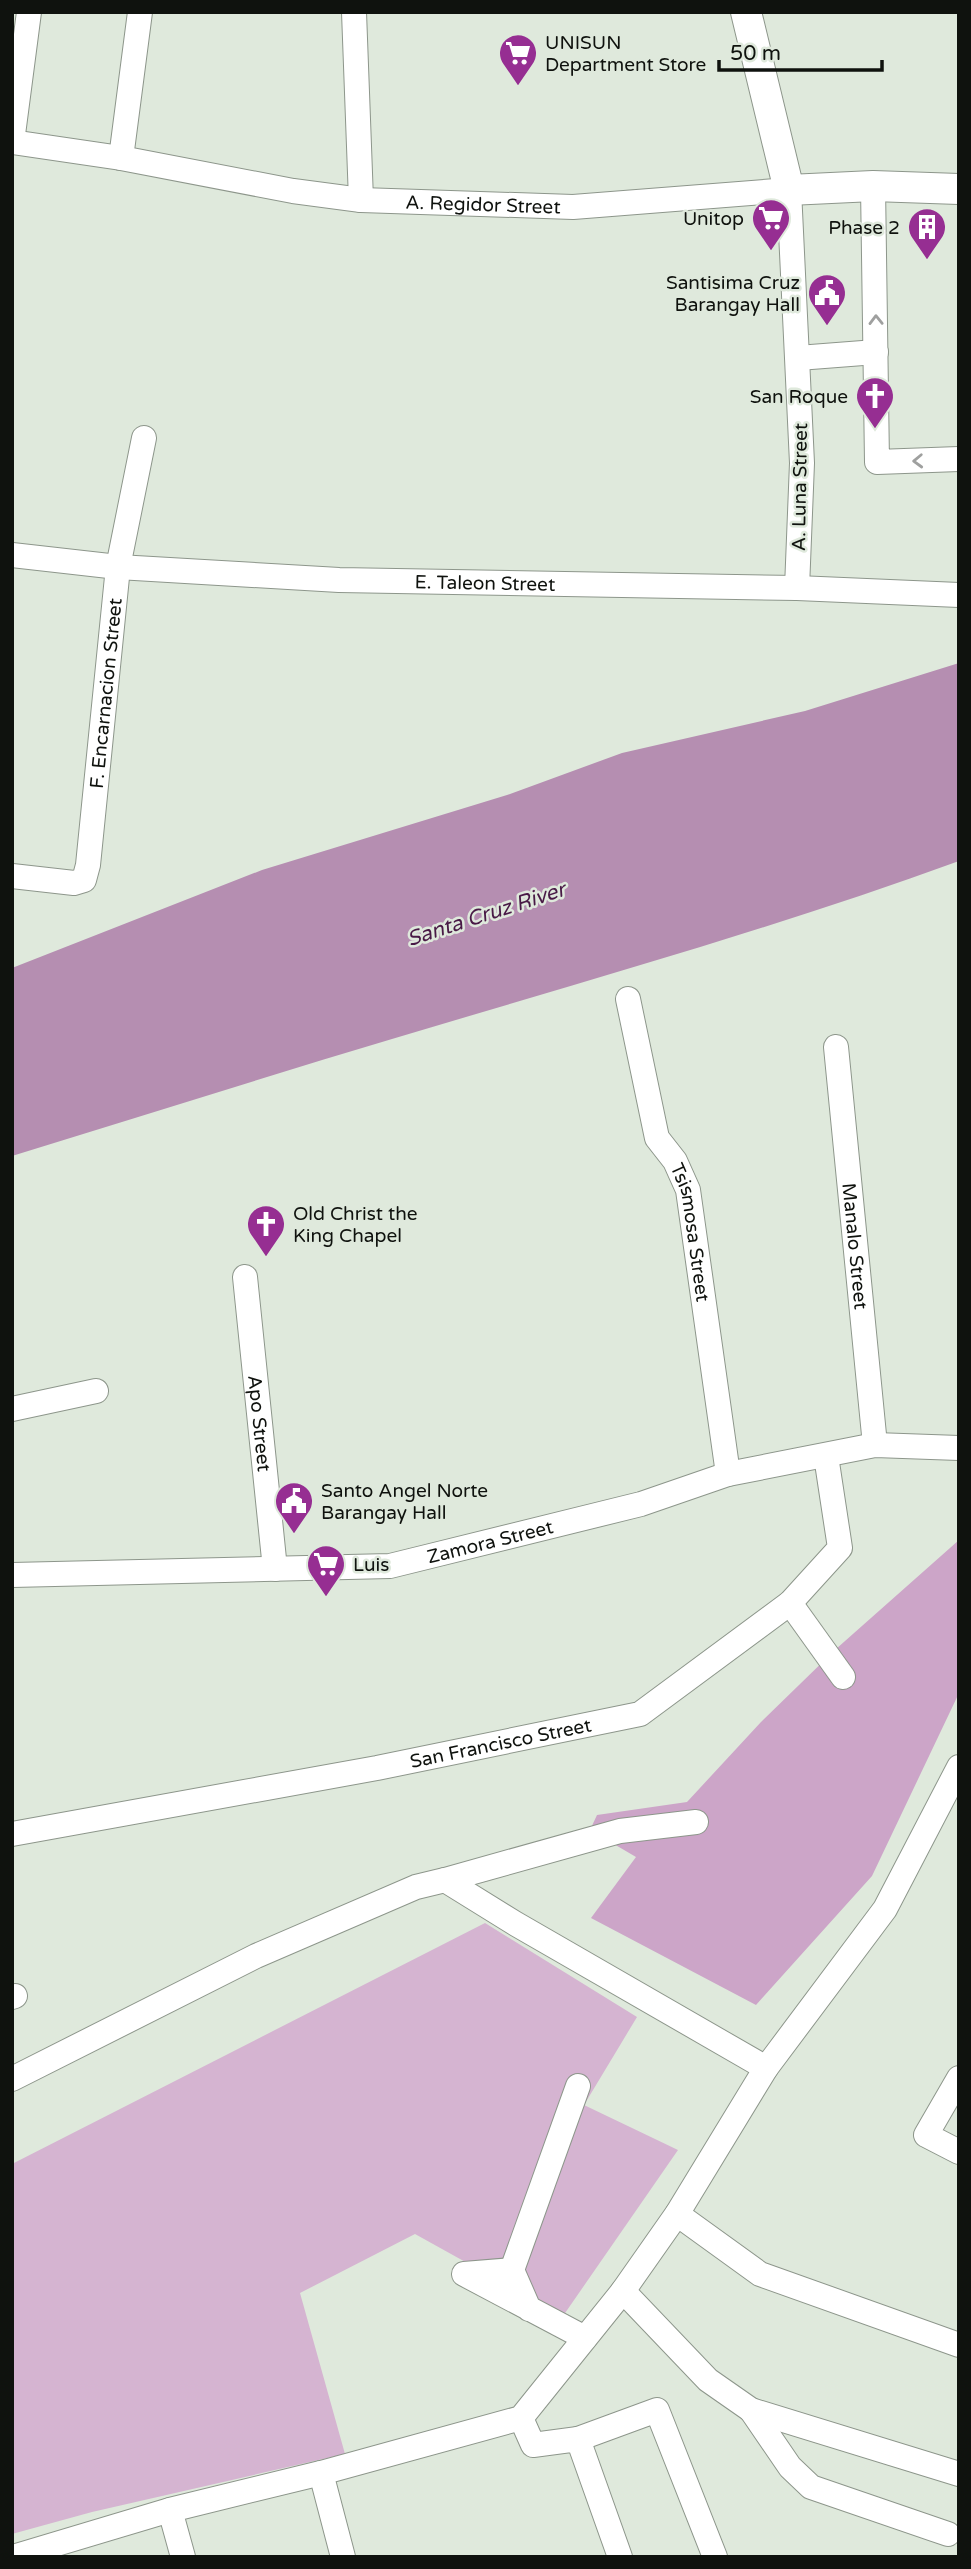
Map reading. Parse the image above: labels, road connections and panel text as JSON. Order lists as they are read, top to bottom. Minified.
{"streets":{"street":["A. Regidor Street","A. Luna Street","E. Taleon Street","F. Encarnacion Street","Tsismosa Street","Manalo Street","Apo Street","Zamora Street","San Francisco Street"]},"crossings":[["A. Regidor Street","A. Luna Street"],["A. Luna Street","E. Taleon Street"],["E. Taleon Street","F. Encarnacion Street"],["Tsismosa Street","Zamora Street"],["Manalo Street","Zamora Street"],["Apo Street","Zamora Street"],["Zamora Street","San Francisco Street"]],"water":["Santa Cruz River"],"places":{"supermarket":["UNISUN Department Store","Unitop","Luis"],"building":["Phase 2"],"public building":["Santisima Cruz Barangay Hall","Santo Angel Norte Barangay Hall"],"church":["San Roque","Old Christ the King Chapel"]},"scale_bar":"50 m"}
